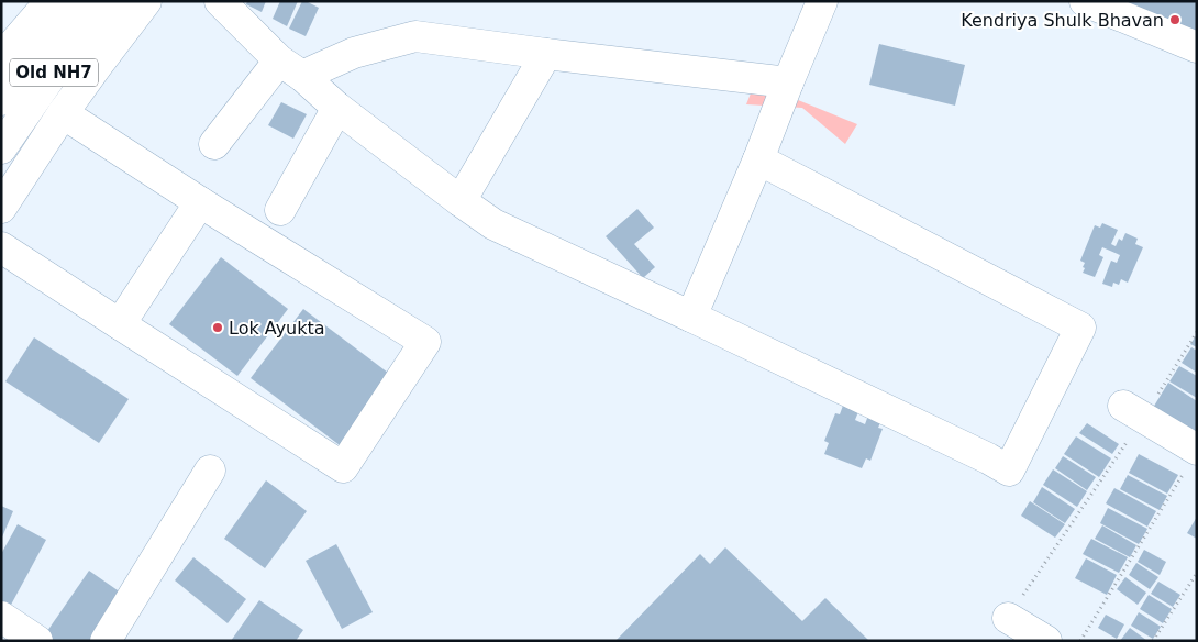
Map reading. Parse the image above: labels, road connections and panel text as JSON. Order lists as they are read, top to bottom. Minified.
{"streets":{"street":["Old NH7"]},"places":["Kendriya Shulk Bhavan","Lok Ayukta"]}
